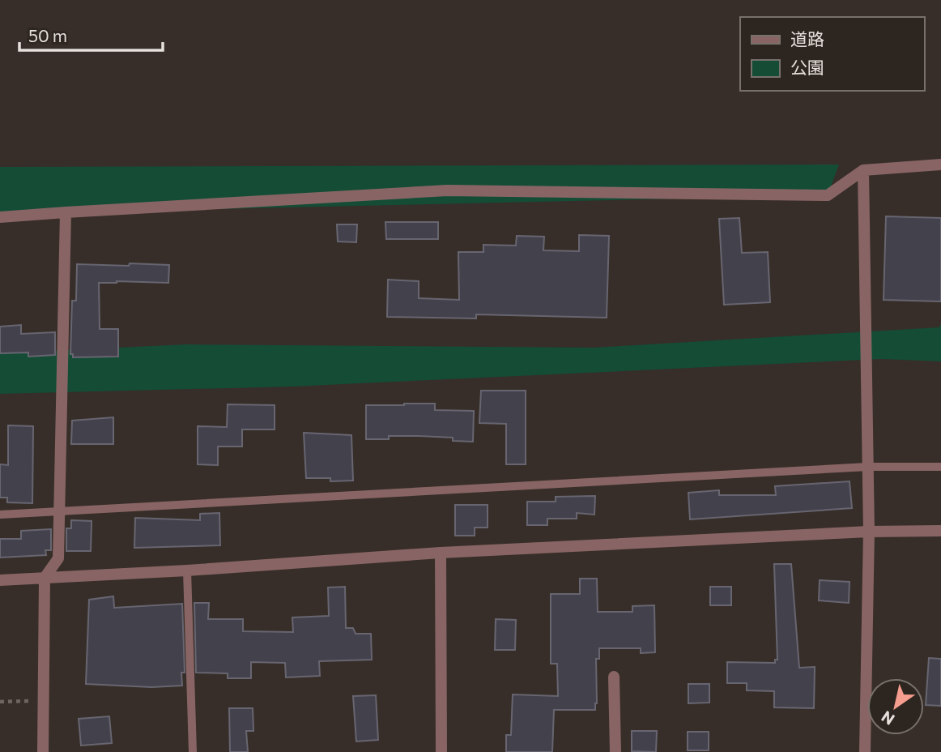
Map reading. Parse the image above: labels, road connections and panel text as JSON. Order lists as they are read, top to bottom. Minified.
{"legend":["道路","公園"],"scale_bar":"50 m","north":"bottom left"}
